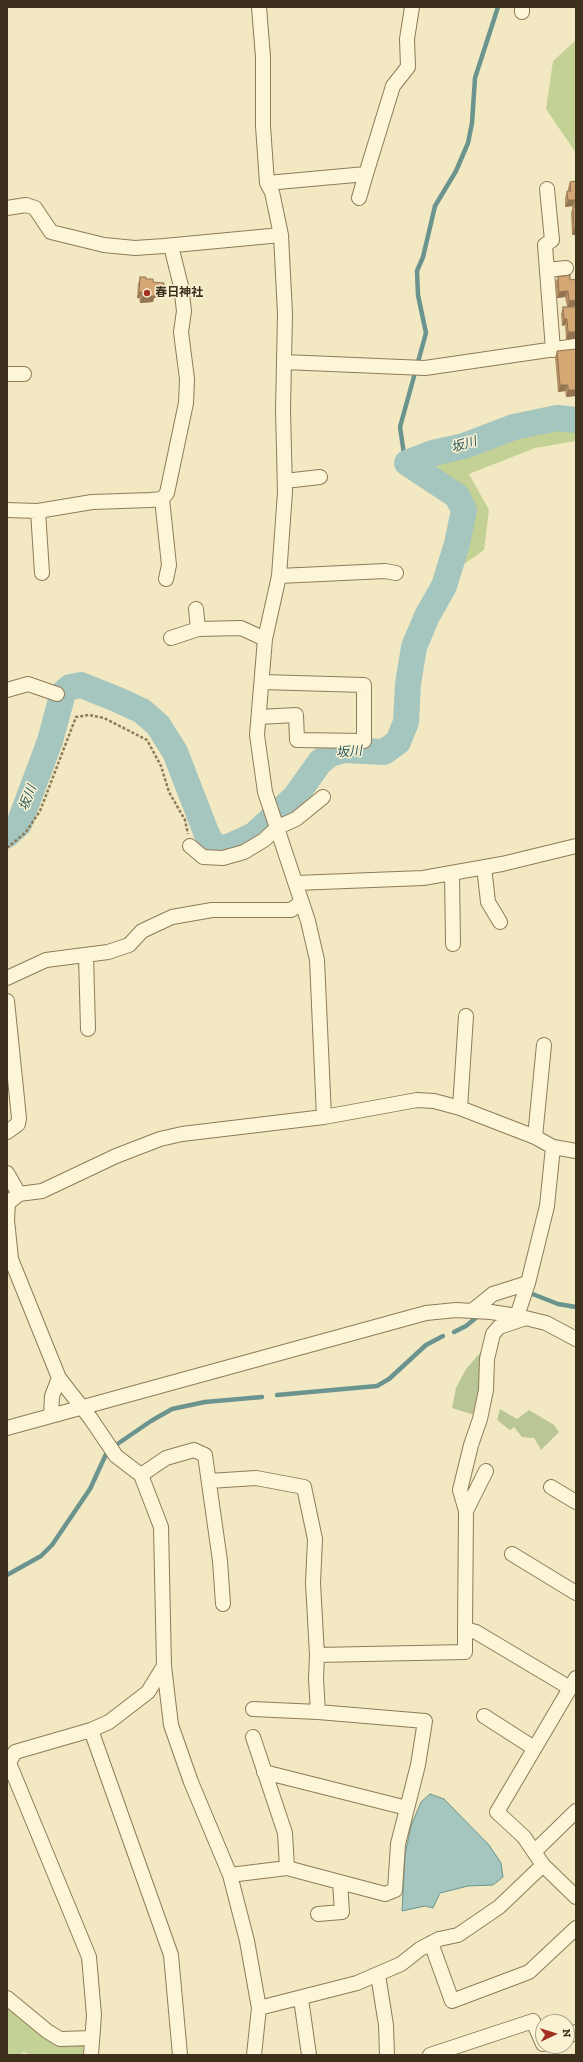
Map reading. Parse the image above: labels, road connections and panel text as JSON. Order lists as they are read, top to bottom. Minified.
{"water":["坂川"],"places":["春日神社"],"north":"right"}
